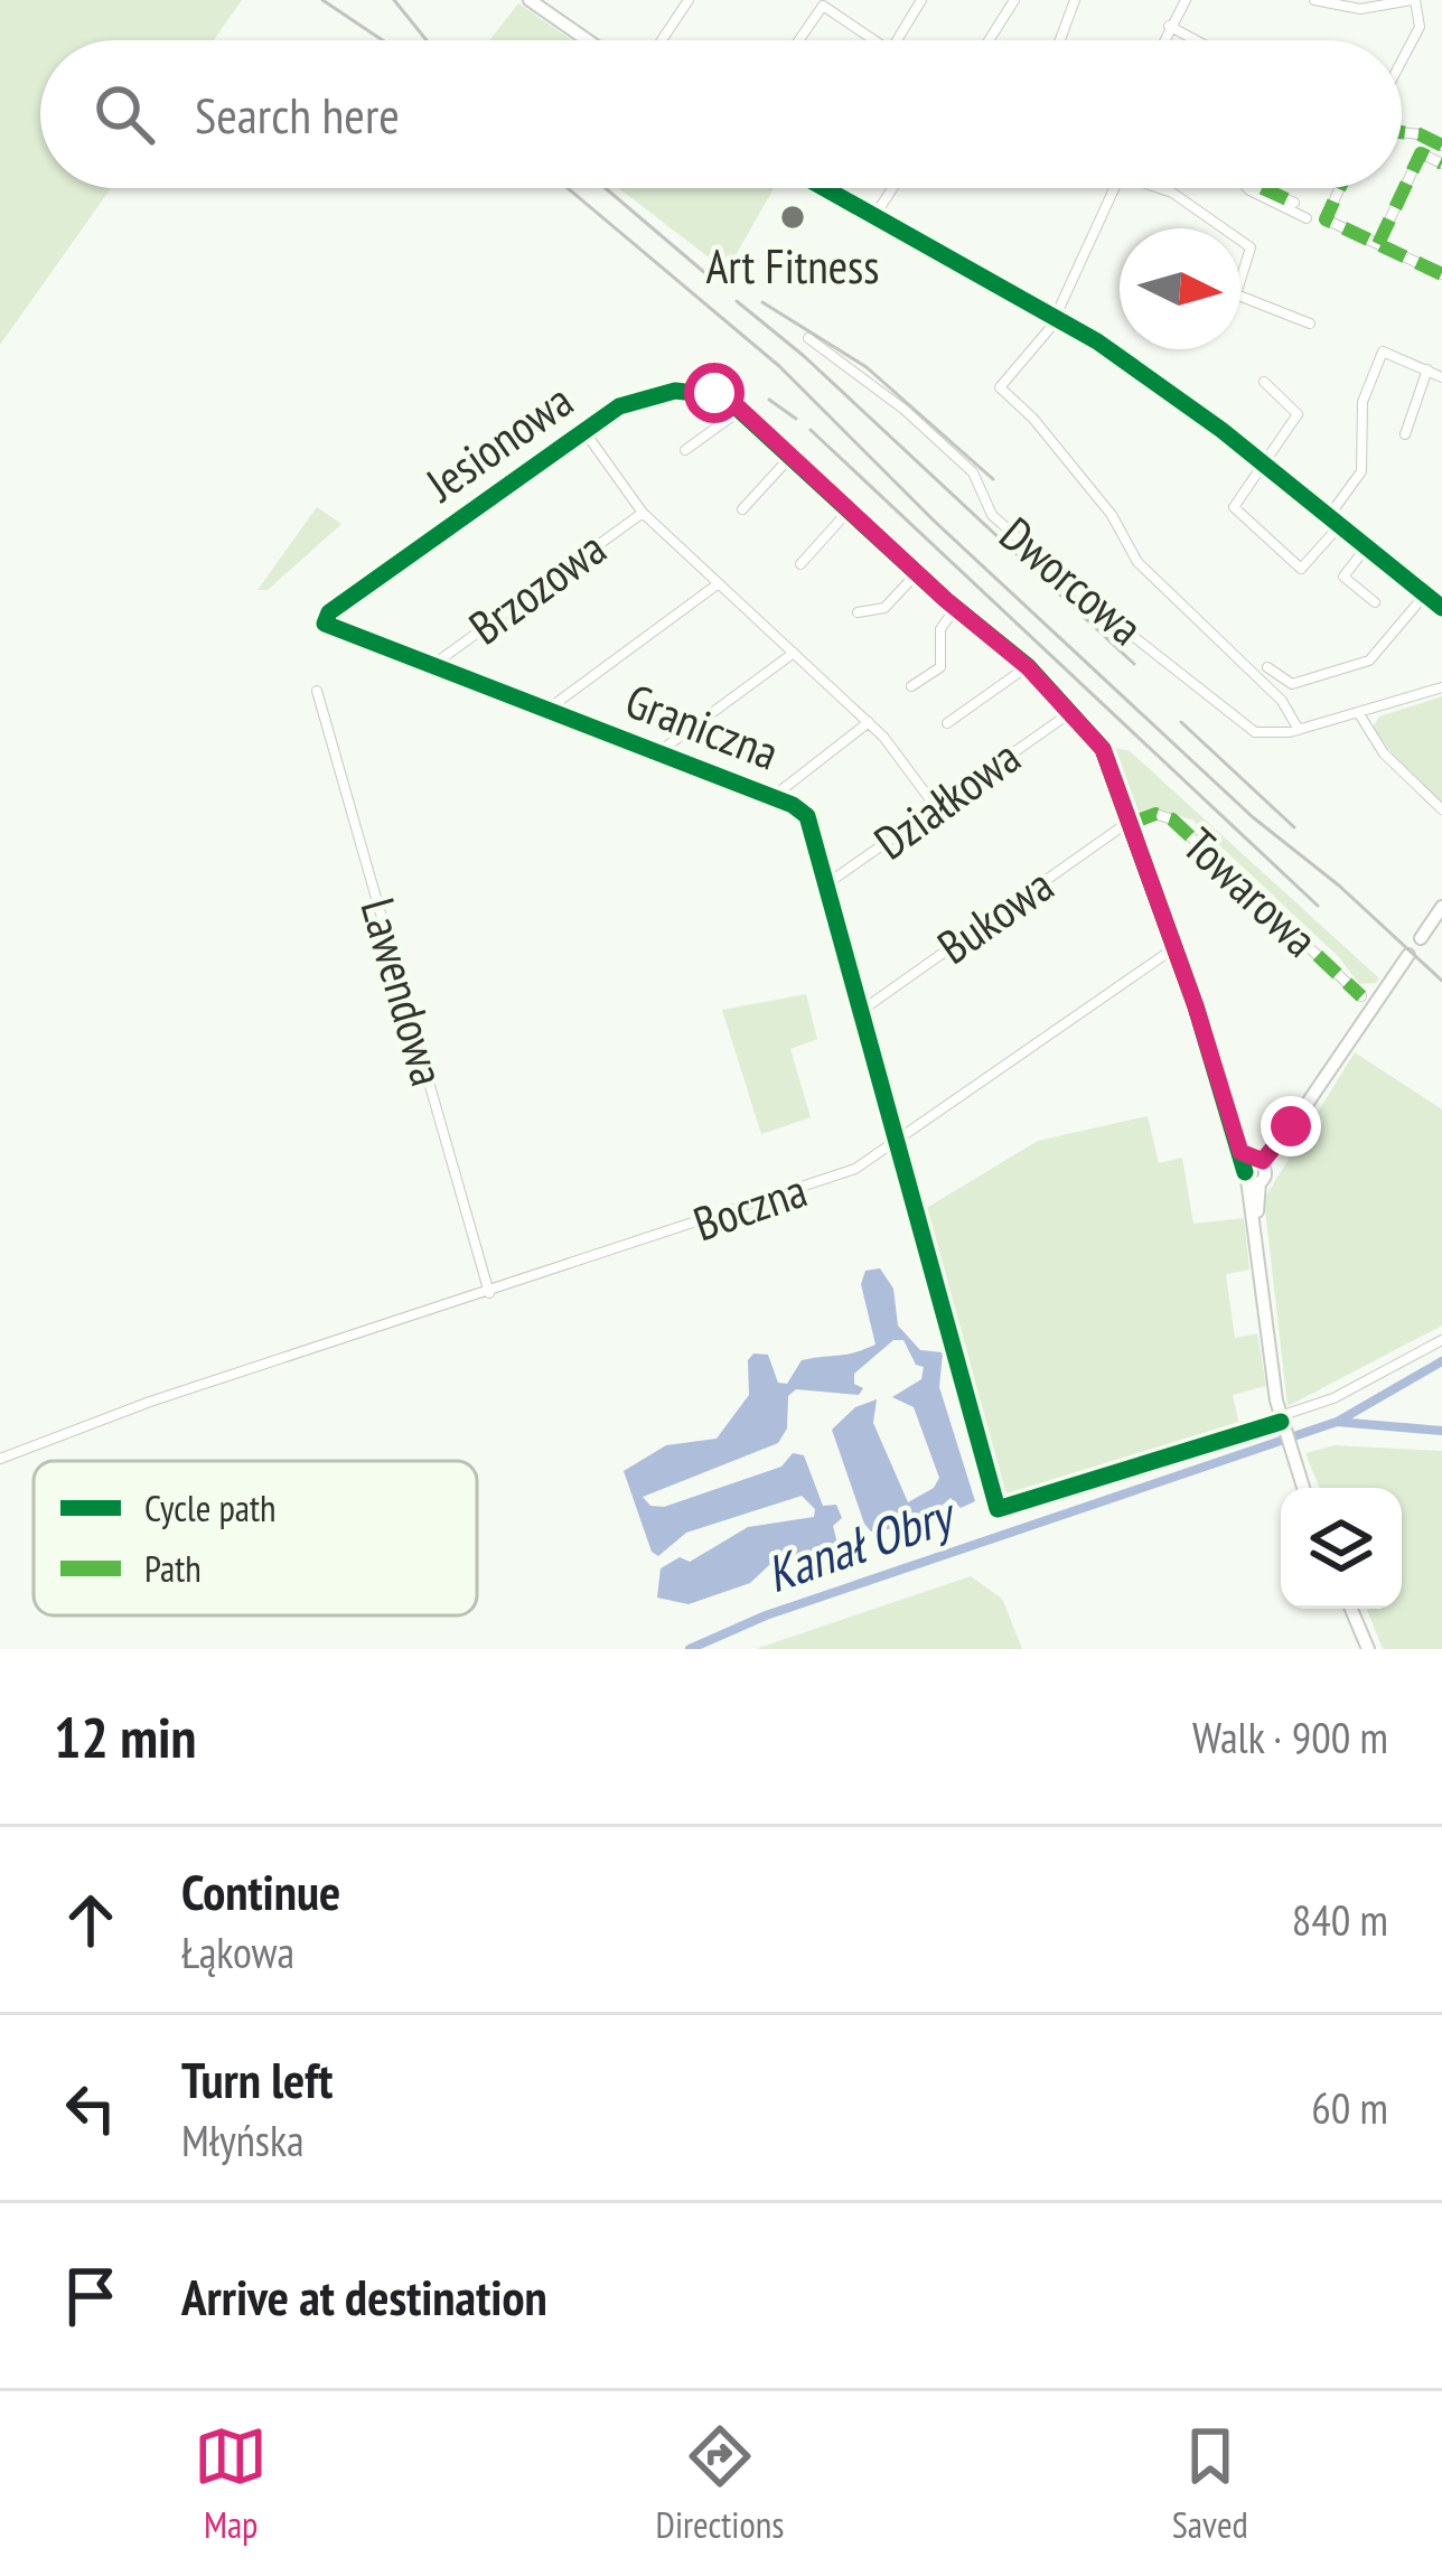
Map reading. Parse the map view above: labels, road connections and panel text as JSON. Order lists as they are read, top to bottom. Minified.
{"streets":{"street":["Jesionowa","Dworcowa","Brzozowa","Graniczna","Działkowa","Towarowa","Bukowa","Lawendowa","Boczna"]},"crossings":[["Jesionowa","Graniczna"],["Brzozowa","Graniczna"],["Graniczna","Działkowa"],["Graniczna","Bukowa"],["Graniczna","Boczna"],["Towarowa","Bukowa"],["Lawendowa","Boczna"]],"water":["Kanał Obry"],"places":["Art Fitness"],"legend":["Cycle path","Path"],"north":"right","page":{"search":"Search here","heading":["12 min","Walk · 900 m"],"list":[["Continue","Łąkowa","840 m"],["Turn left","Młyńska","60 m"],"Arrive at destination"],"nav":["Map","Directions","Saved"]}}
